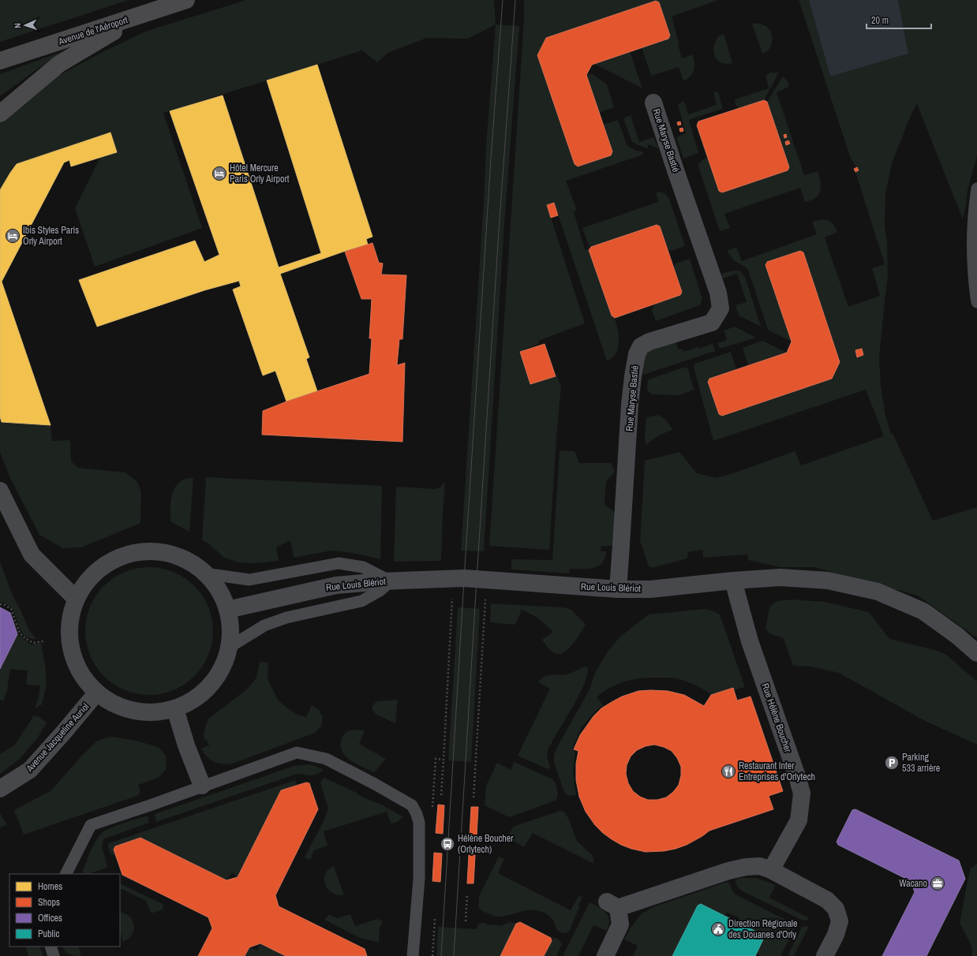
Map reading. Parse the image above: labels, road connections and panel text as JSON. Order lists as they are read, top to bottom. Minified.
{"streets":{"highway":["Avenue de l'Aéroport"],"street":["Rue Maryse Bastié","Rue Louis Blériot","Rue Hélène Boucher","Avenue Jacqueline Auriol"]},"crossings":[["Rue Maryse Bastié","Rue Louis Blériot"],["Rue Louis Blériot","Rue Hélène Boucher"]],"places":{"hotel":["Hôtel Mercure Paris Orly Airport","Ibis Styles Paris Orly Airport"],"parking":["Parking 533 arrière"],"restaurant":["Restaurant Inter Entreprises d'Orlytech"],"bus stop":["Hélène Boucher (Orlytech)"],"office":["Wacano"],"public building":["Direction Régionale des Douanes d'Orly"]},"legend":["Homes","Shops","Offices","Public"],"scale_bar":"20 m","north":"left"}
